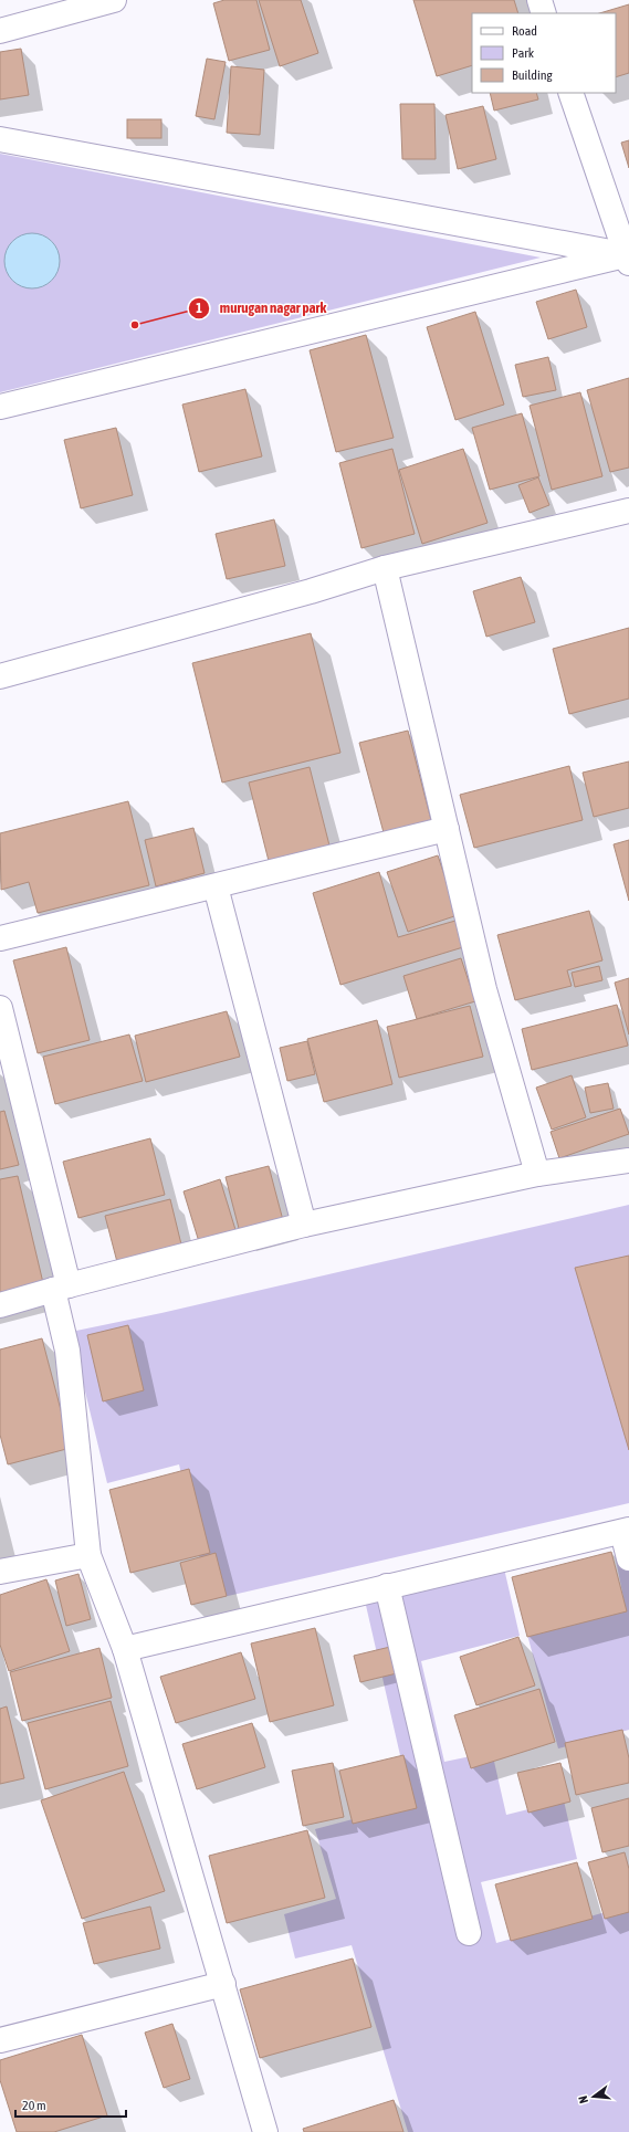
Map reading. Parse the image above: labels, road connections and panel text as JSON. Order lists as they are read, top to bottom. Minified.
{"places":["murugan nagar park"],"legend":["Road","Park","Building"],"scale_bar":"20 m","north":"left"}
